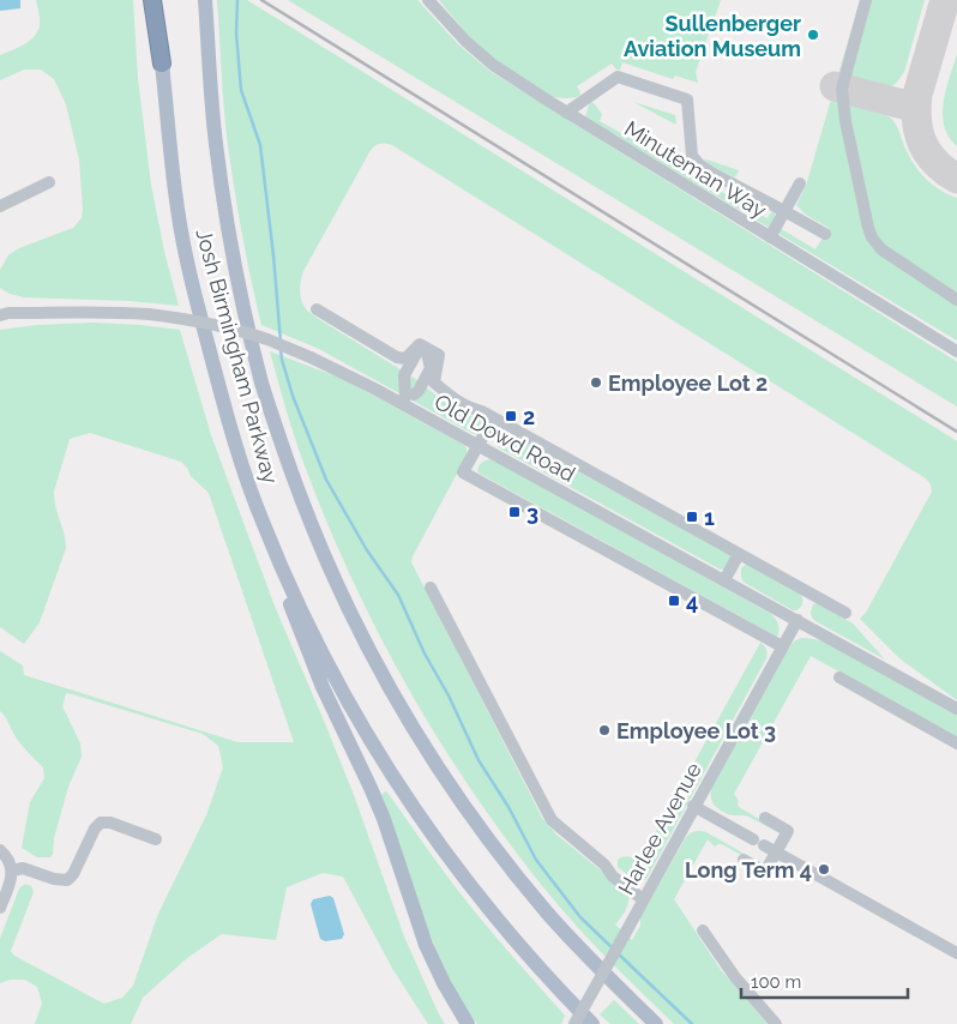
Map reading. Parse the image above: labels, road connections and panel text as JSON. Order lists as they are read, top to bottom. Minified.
{"streets":{"main road":["Josh Birmingham Parkway"],"street":["Minuteman Way","Old Dowd Road","Harlee Avenue"]},"crossings":[["Old Dowd Road","Harlee Avenue"]],"places":{"other":["Sullenberger Aviation Museum","Employee Lot 2","Employee Lot 3","Long Term 4"],"transit":["2","3","1","4"]},"scale_bar":"100 m"}
